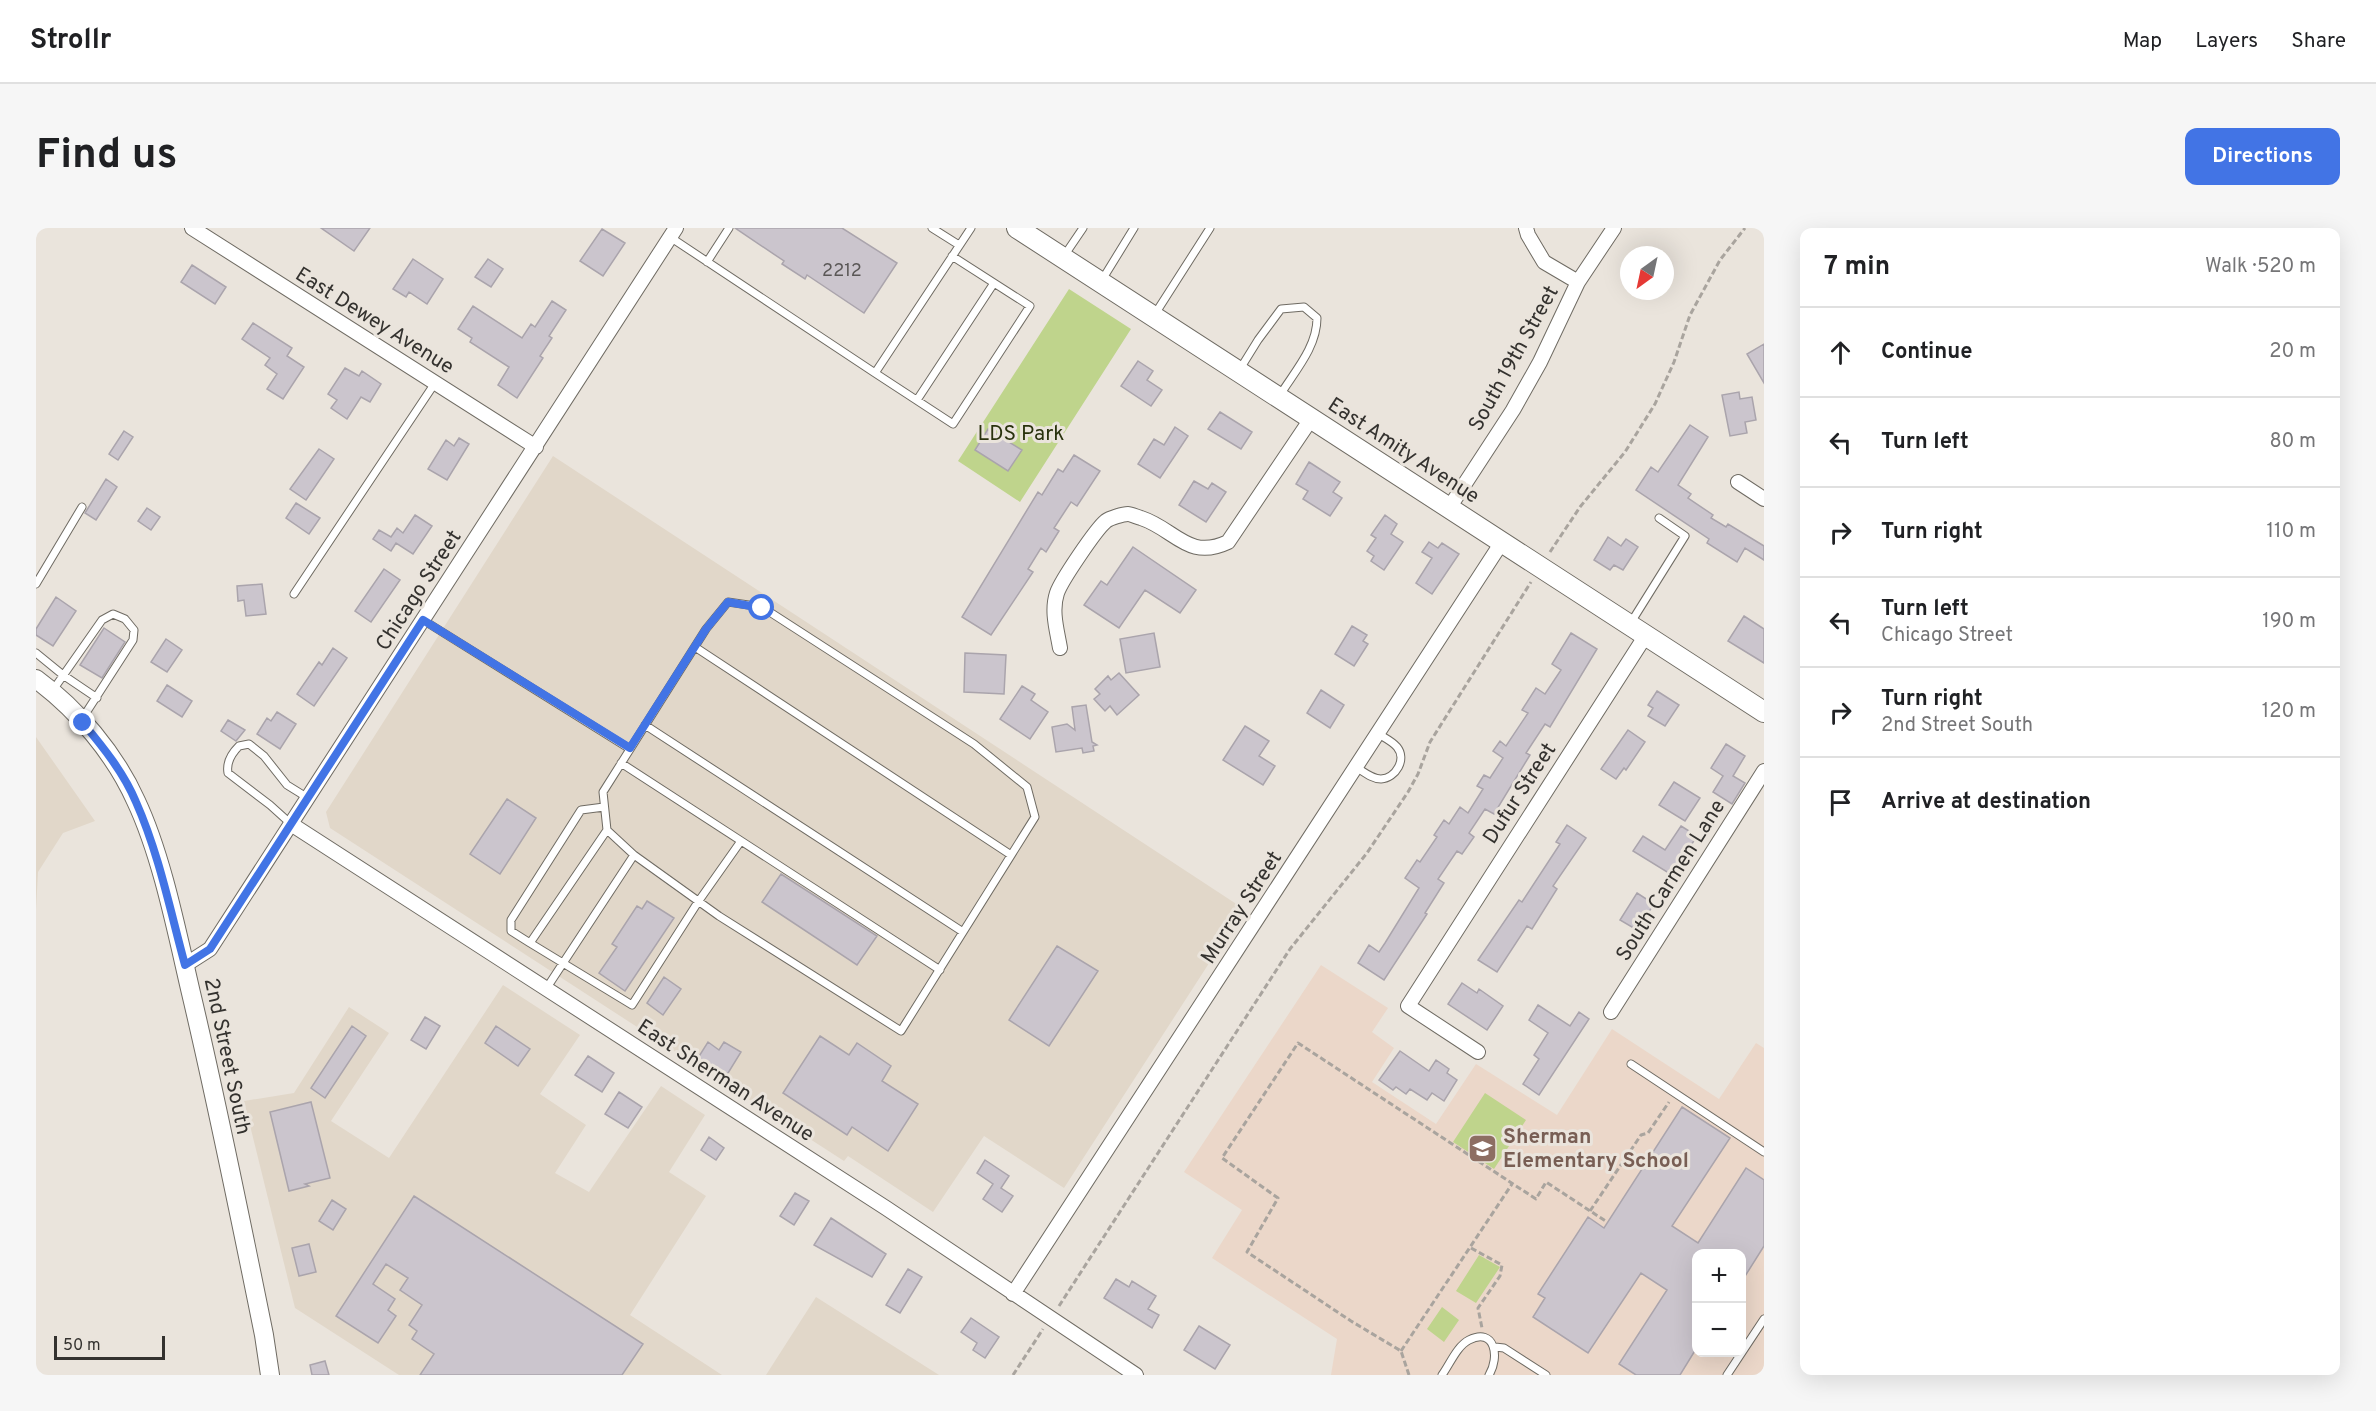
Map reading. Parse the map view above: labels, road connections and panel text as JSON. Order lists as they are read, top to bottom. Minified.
{"streets":{"main road":["East Amity Avenue"],"street":["East Dewey Avenue","South 19th Street","Chicago Street","Dufur Street","South Carmen Lane","Murray Street","2nd Street South","East Sherman Avenue"]},"crossings":[["East Dewey Avenue","Chicago Street"],["South 19th Street","East Amity Avenue"],["East Amity Avenue","Dufur Street"],["East Amity Avenue","Murray Street"],["Chicago Street","2nd Street South"],["Chicago Street","East Sherman Avenue"],["Murray Street","East Sherman Avenue"]],"parks":["LDS Park"],"places":{"school or university":["Sherman Elementary School"]},"house_numbers":["2212"],"scale_bar":"50 m","north":"bottom left","page":{"header":"Strollr","nav":["Map","Layers","Share"],"buttons":"Directions","title":"Find us","heading":["7 min","Walk · 520 m"],"list":[["Continue","20 m"],["Turn left","80 m"],["Turn right","110 m"],["Turn left","Chicago Street","190 m"],["Turn right","2nd Street South","120 m"],"Arrive at destination"],"map_buttons":["+","−"],"scale":"50 m"}}
